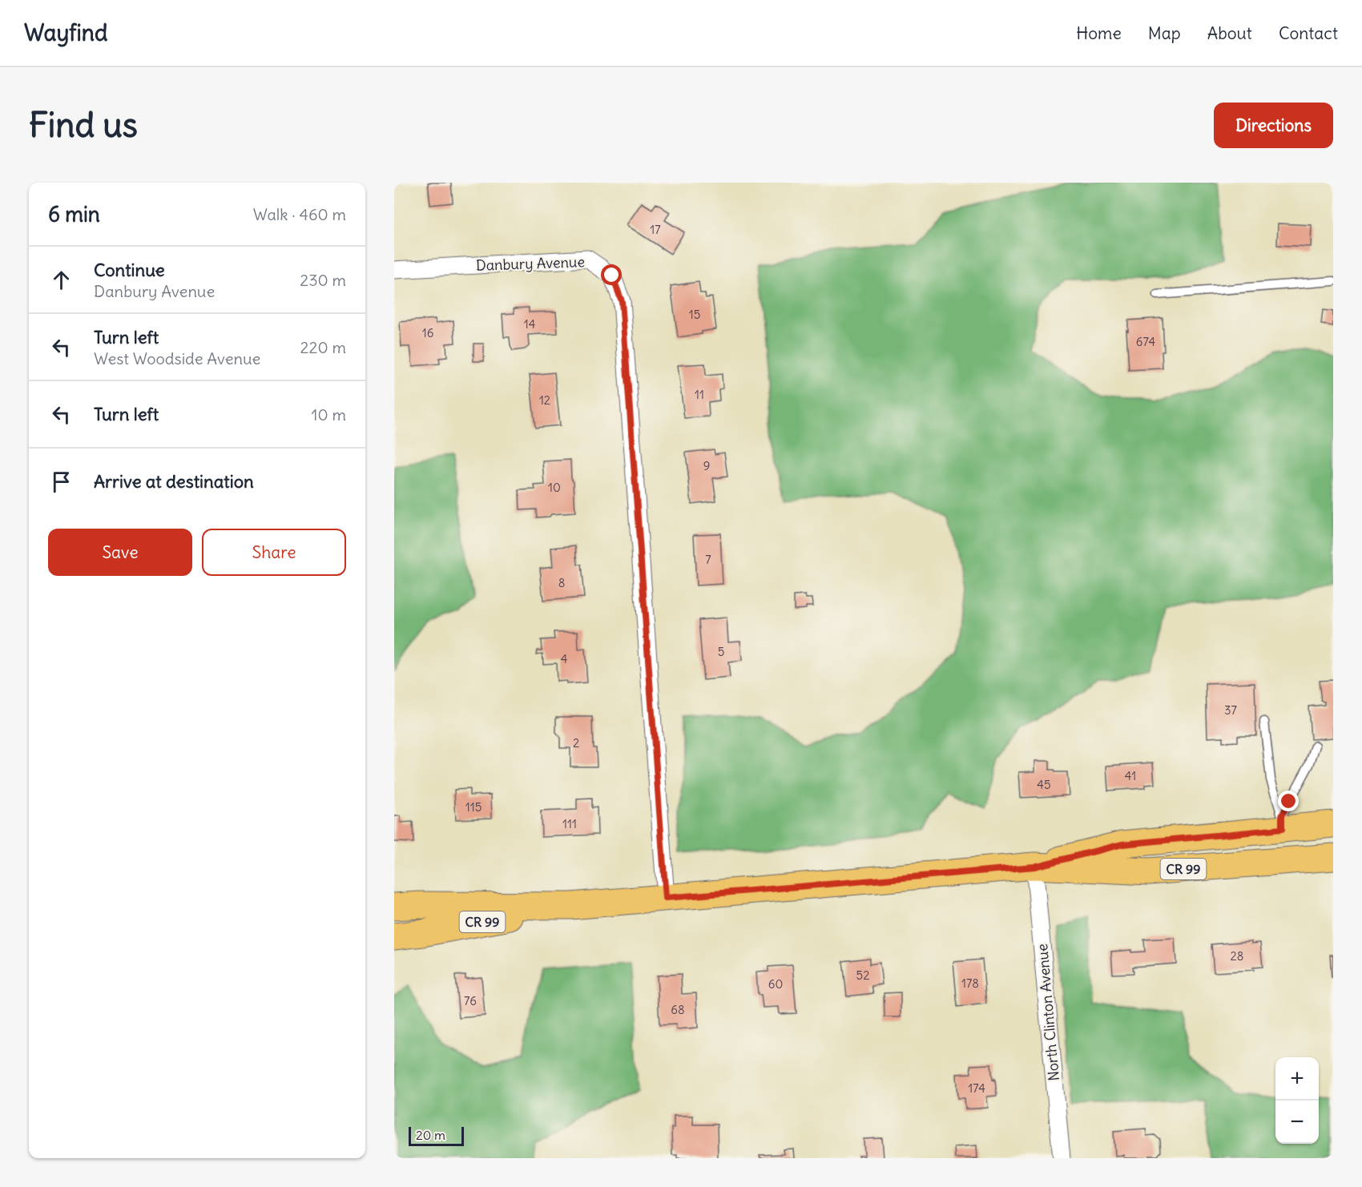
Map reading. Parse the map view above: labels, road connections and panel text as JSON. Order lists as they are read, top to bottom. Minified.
{"streets":{"main road":["CR 99"],"street":["Danbury Avenue","North Clinton Avenue"]},"crossings":[["Danbury Avenue","CR 99"],["CR 99","North Clinton Avenue"]],"house_numbers":["17","15","14","16","674","11","12","9","10","7","8","5","4","37","2","41","45","115","111","28","52","178","60","76","68","174"],"scale_bar":"20 m","page":{"header":"Wayfind","nav":["Home","Map","About","Contact"],"buttons":["Directions",["Save","Share"]],"title":"Find us","heading":["6 min","Walk · 460 m"],"list":[["Continue","Danbury Avenue","230 m"],["Turn left","West Woodside Avenue","220 m"],["Turn left","10 m"],"Arrive at destination"],"map_buttons":["+","−"],"scale":"20 m"}}
